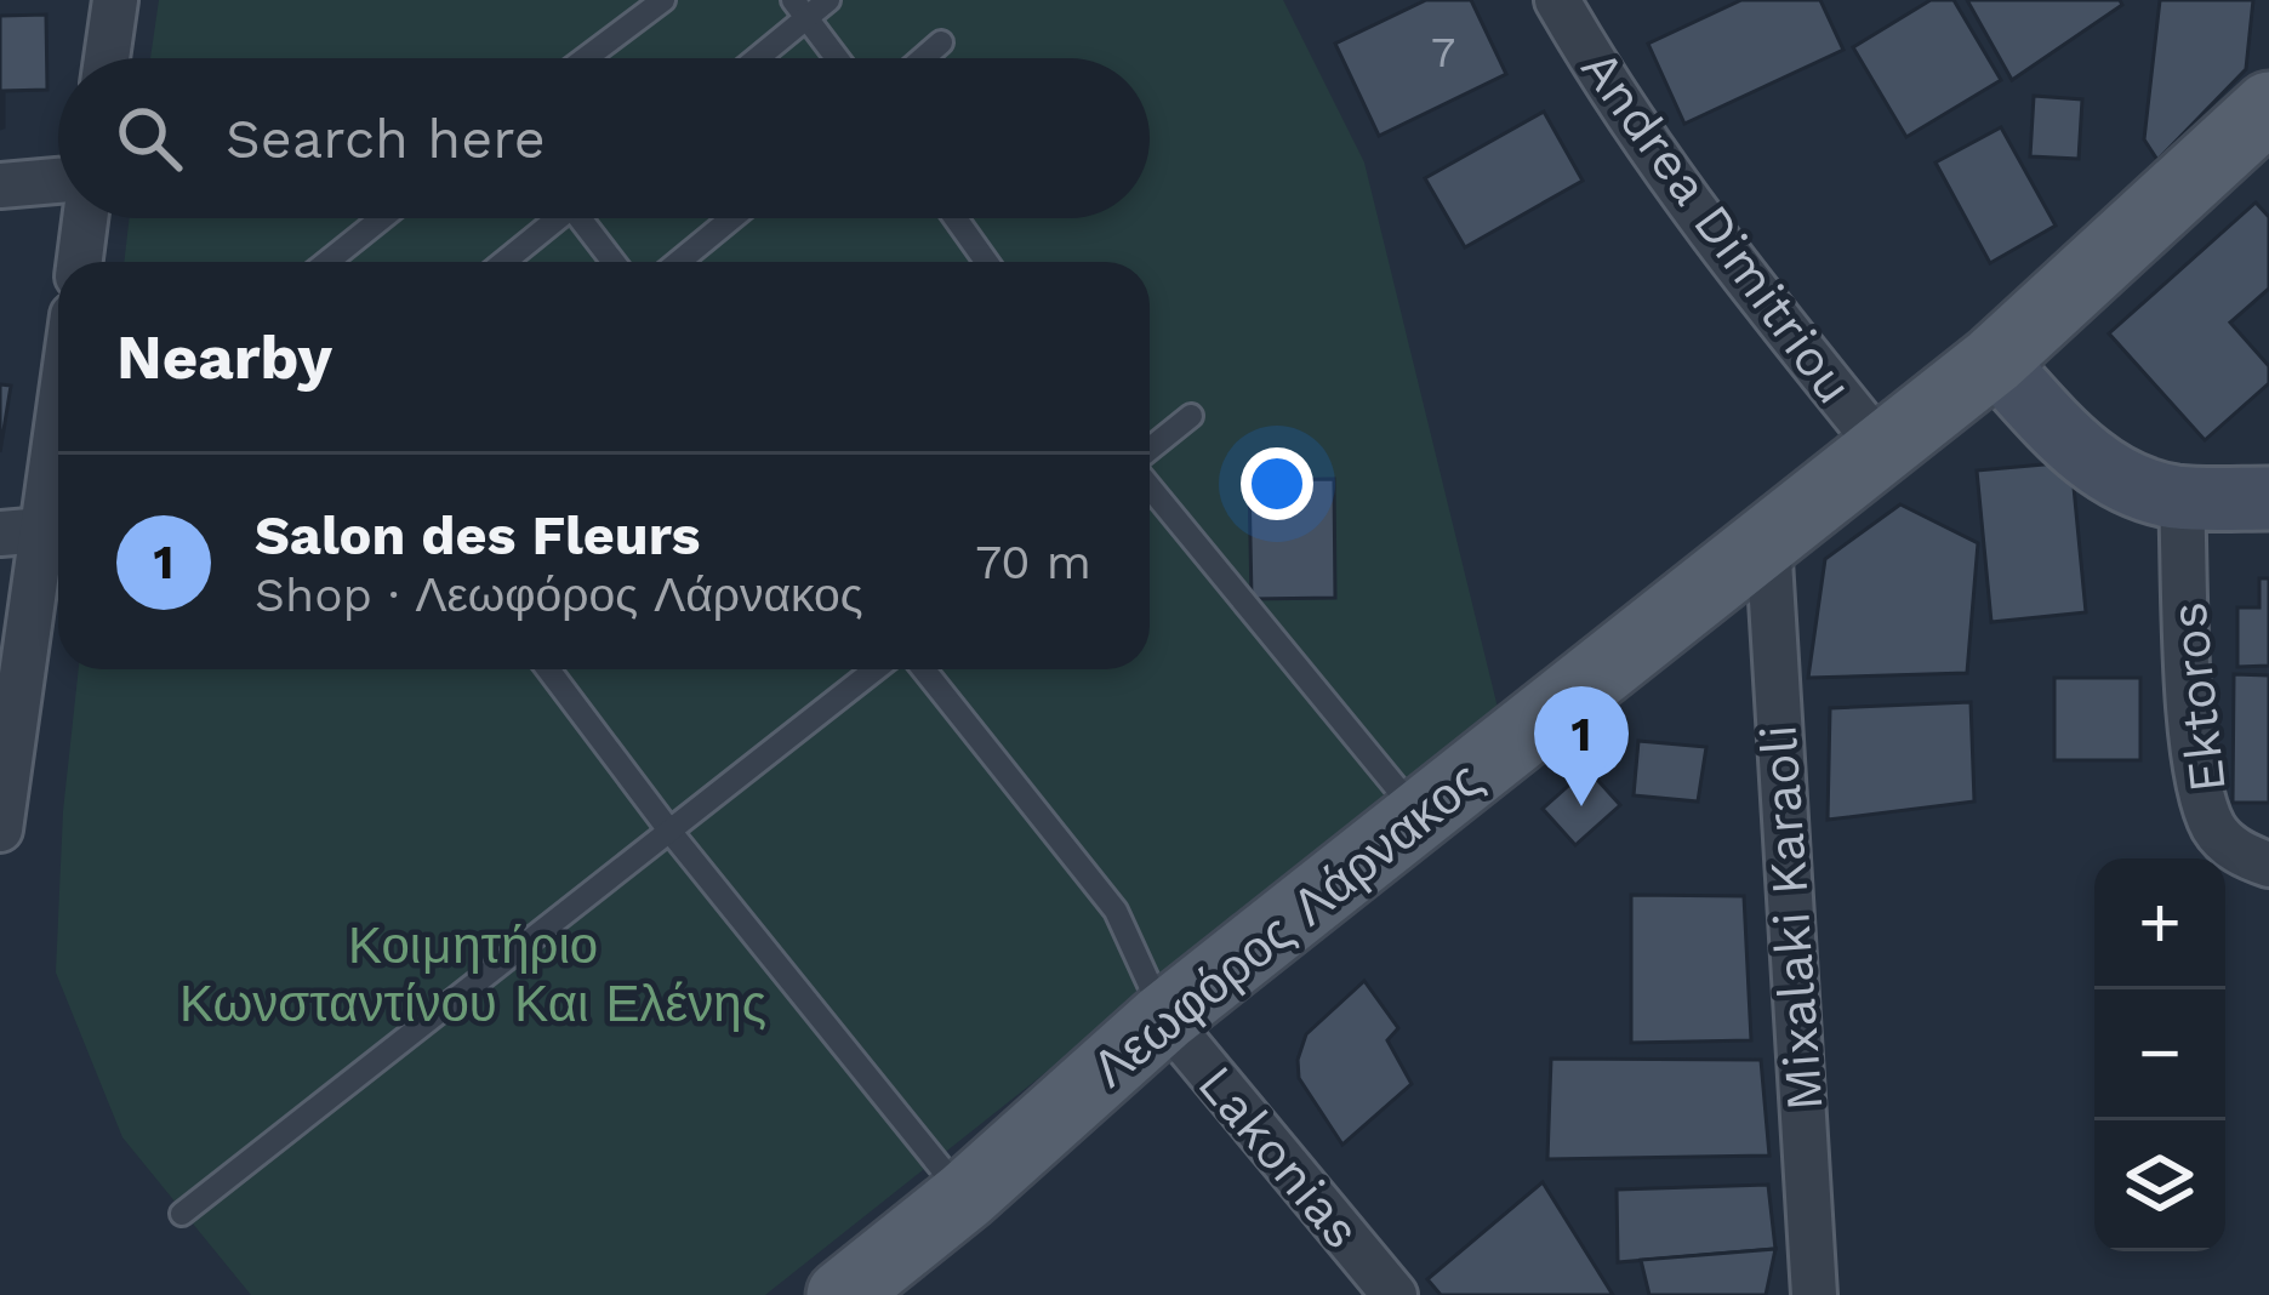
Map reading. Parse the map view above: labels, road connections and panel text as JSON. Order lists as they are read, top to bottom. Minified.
{"streets":{"main road":["Λεωφόρος Λάρνακος"],"street":["Andrea Dimitriou","Ektoros","Mixalaki Karaoli","Lakonias"]},"crossings":[["Andrea Dimitriou","Λεωφόρος Λάρνακος"],["Mixalaki Karaoli","Λεωφόρος Λάρνακος"],["Λεωφόρος Λάρνακος","Lakonias"]],"parks":["Κοιμητήριο Κωνσταντίνου Και Ελένης"],"house_numbers":["7"],"page":{"search":"Search here","heading":"Nearby","list":[{"mark":"1","name":"Salon des Fleurs","note":"Shop · Λεωφόρος Λάρνακος","value":"70 m"}],"pins":"1","map_buttons":["+","−"]}}
